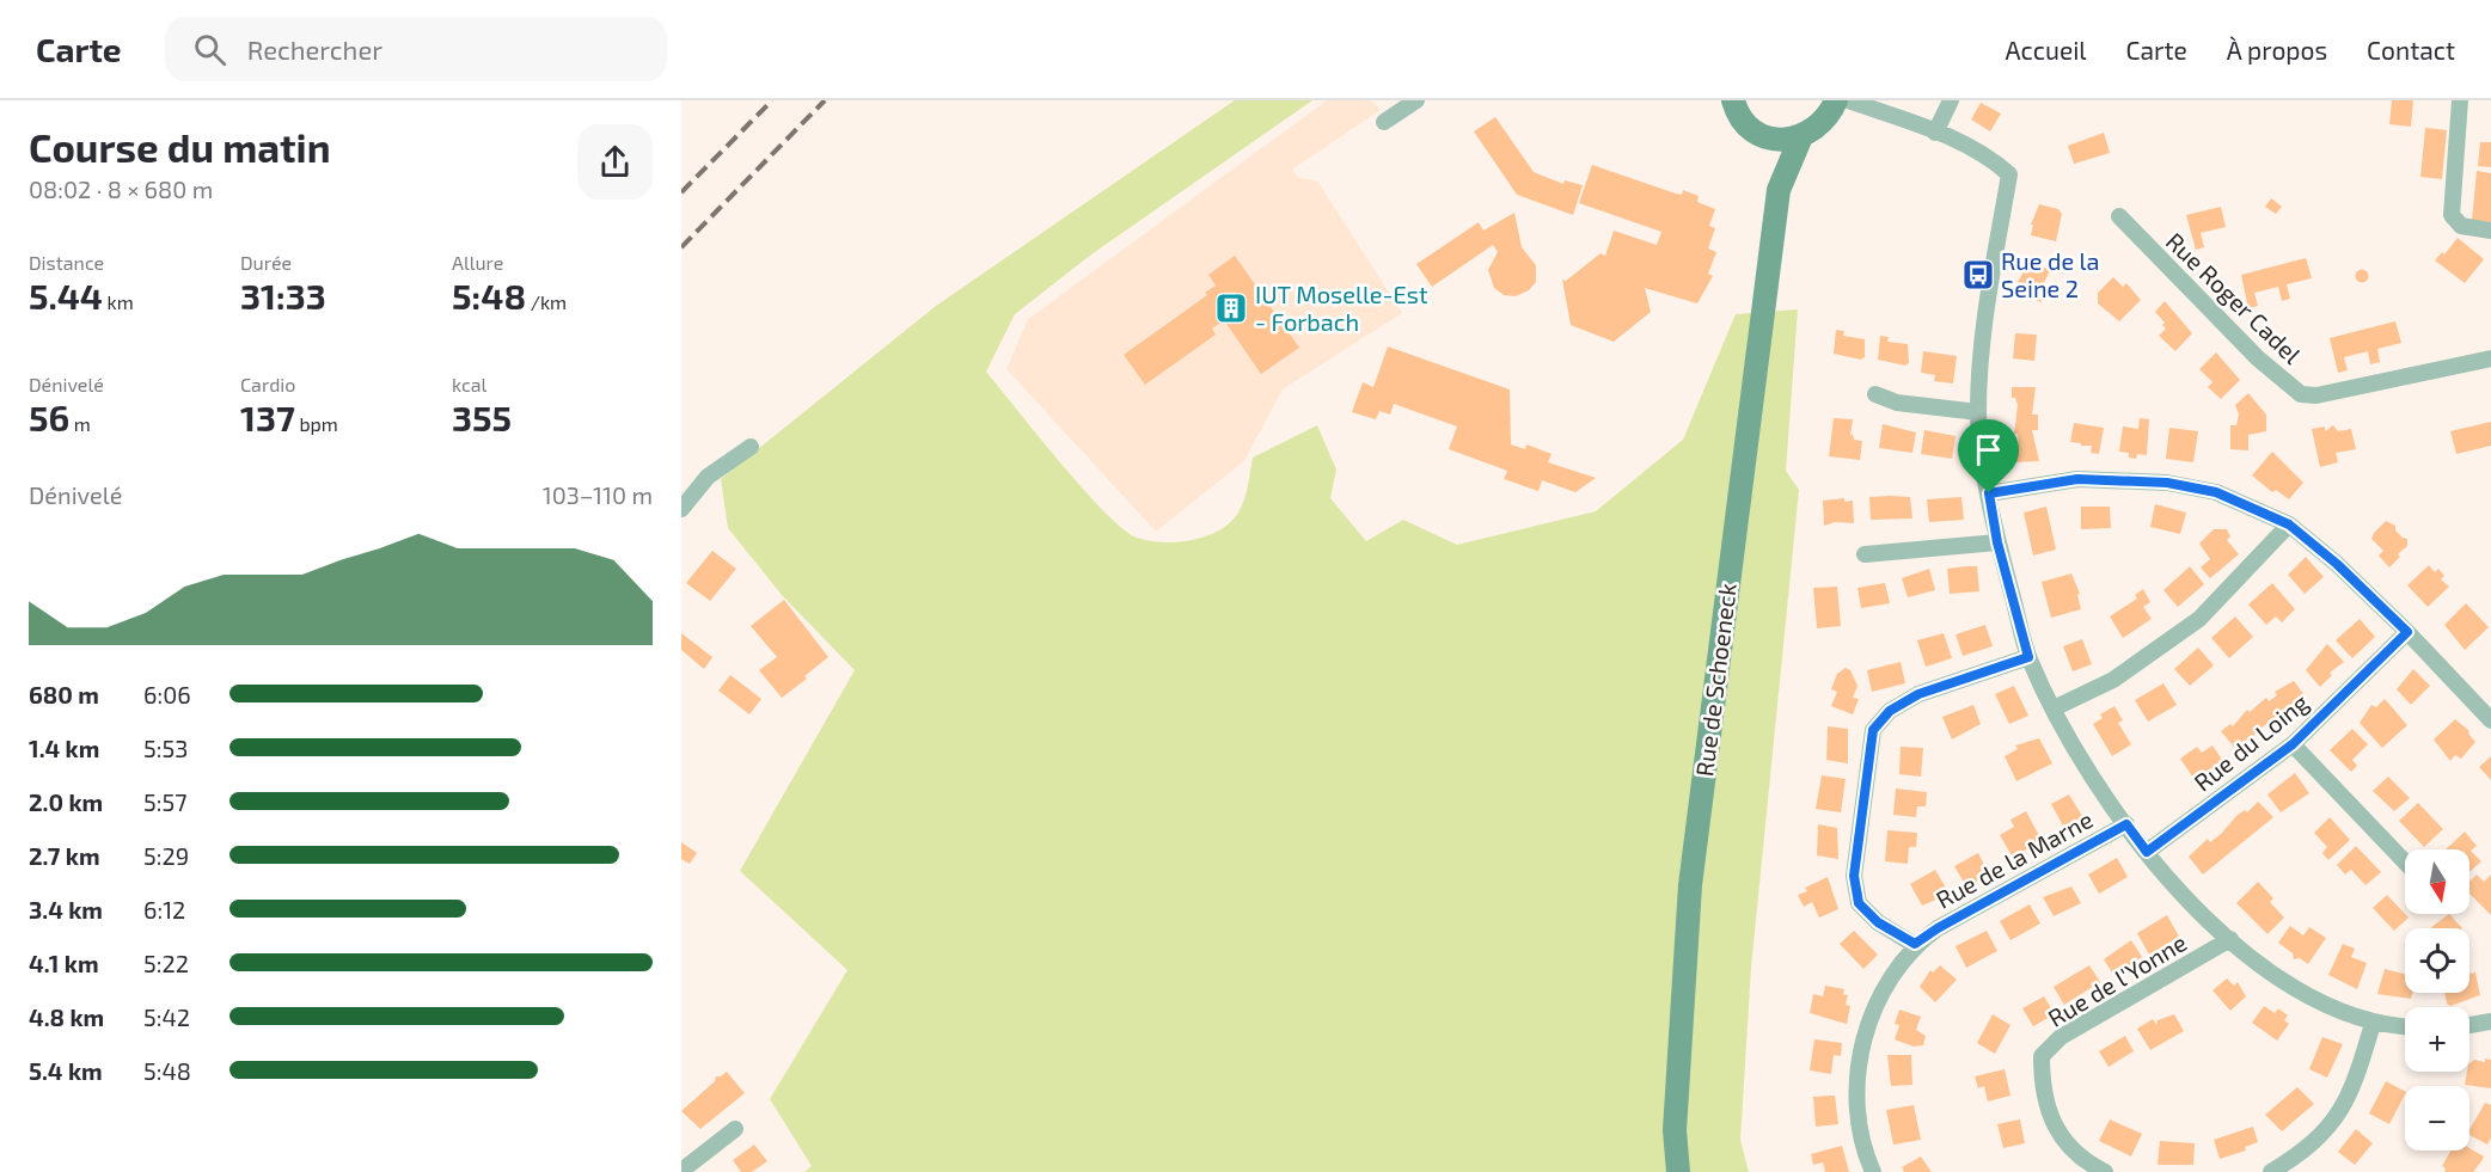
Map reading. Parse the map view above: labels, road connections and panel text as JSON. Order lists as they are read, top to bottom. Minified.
{"streets":{"main road":["Rue de Schoeneck"],"street":["Rue Roger Cadel","Rue du Loing","Rue de la Marne","Rue de l'Yonne"]},"places":{"bus stop":["Rue de la Seine 2"],"building":["IUT Moselle-Est - Forbach"]},"north":"bottom","page":{"header":"Carte","search":"Rechercher","nav":["Accueil","Carte","À propos","Contact"],"heading":["Course du matin","08:02 · 8 × 680 m"],"stats":[["Distance","5.44 km"],["Durée","31:33"],["Allure","5:48 /km"],["Dénivelé","56 m"],["Cardio","137 bpm"],["kcal","355"]],"chart":["Dénivelé","103–110 m"],"list":[{"name":"680 m","note":"6:06"},{"name":"1.4 km","note":"5:53"},{"name":"2.0 km","note":"5:57"},{"name":"2.7 km","note":"5:29"},{"name":"3.4 km","note":"6:12"},{"name":"4.1 km","note":"5:22"},{"name":"4.8 km","note":"5:42"},{"name":"5.4 km","note":"5:48"}],"map_buttons":["+","−"]}}
